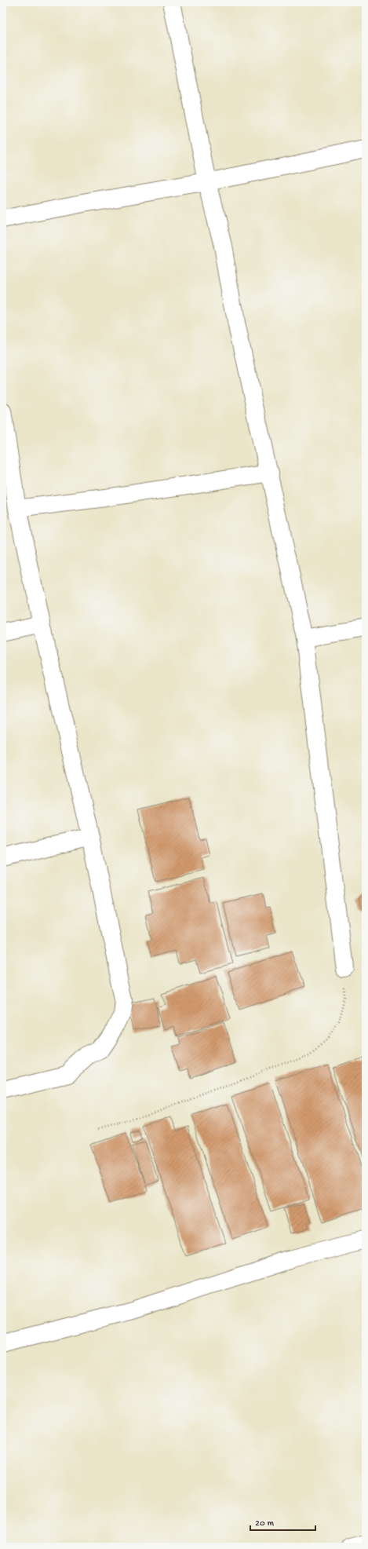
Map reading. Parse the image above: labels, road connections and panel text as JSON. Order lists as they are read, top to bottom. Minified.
{"scale_bar":"20 m"}
